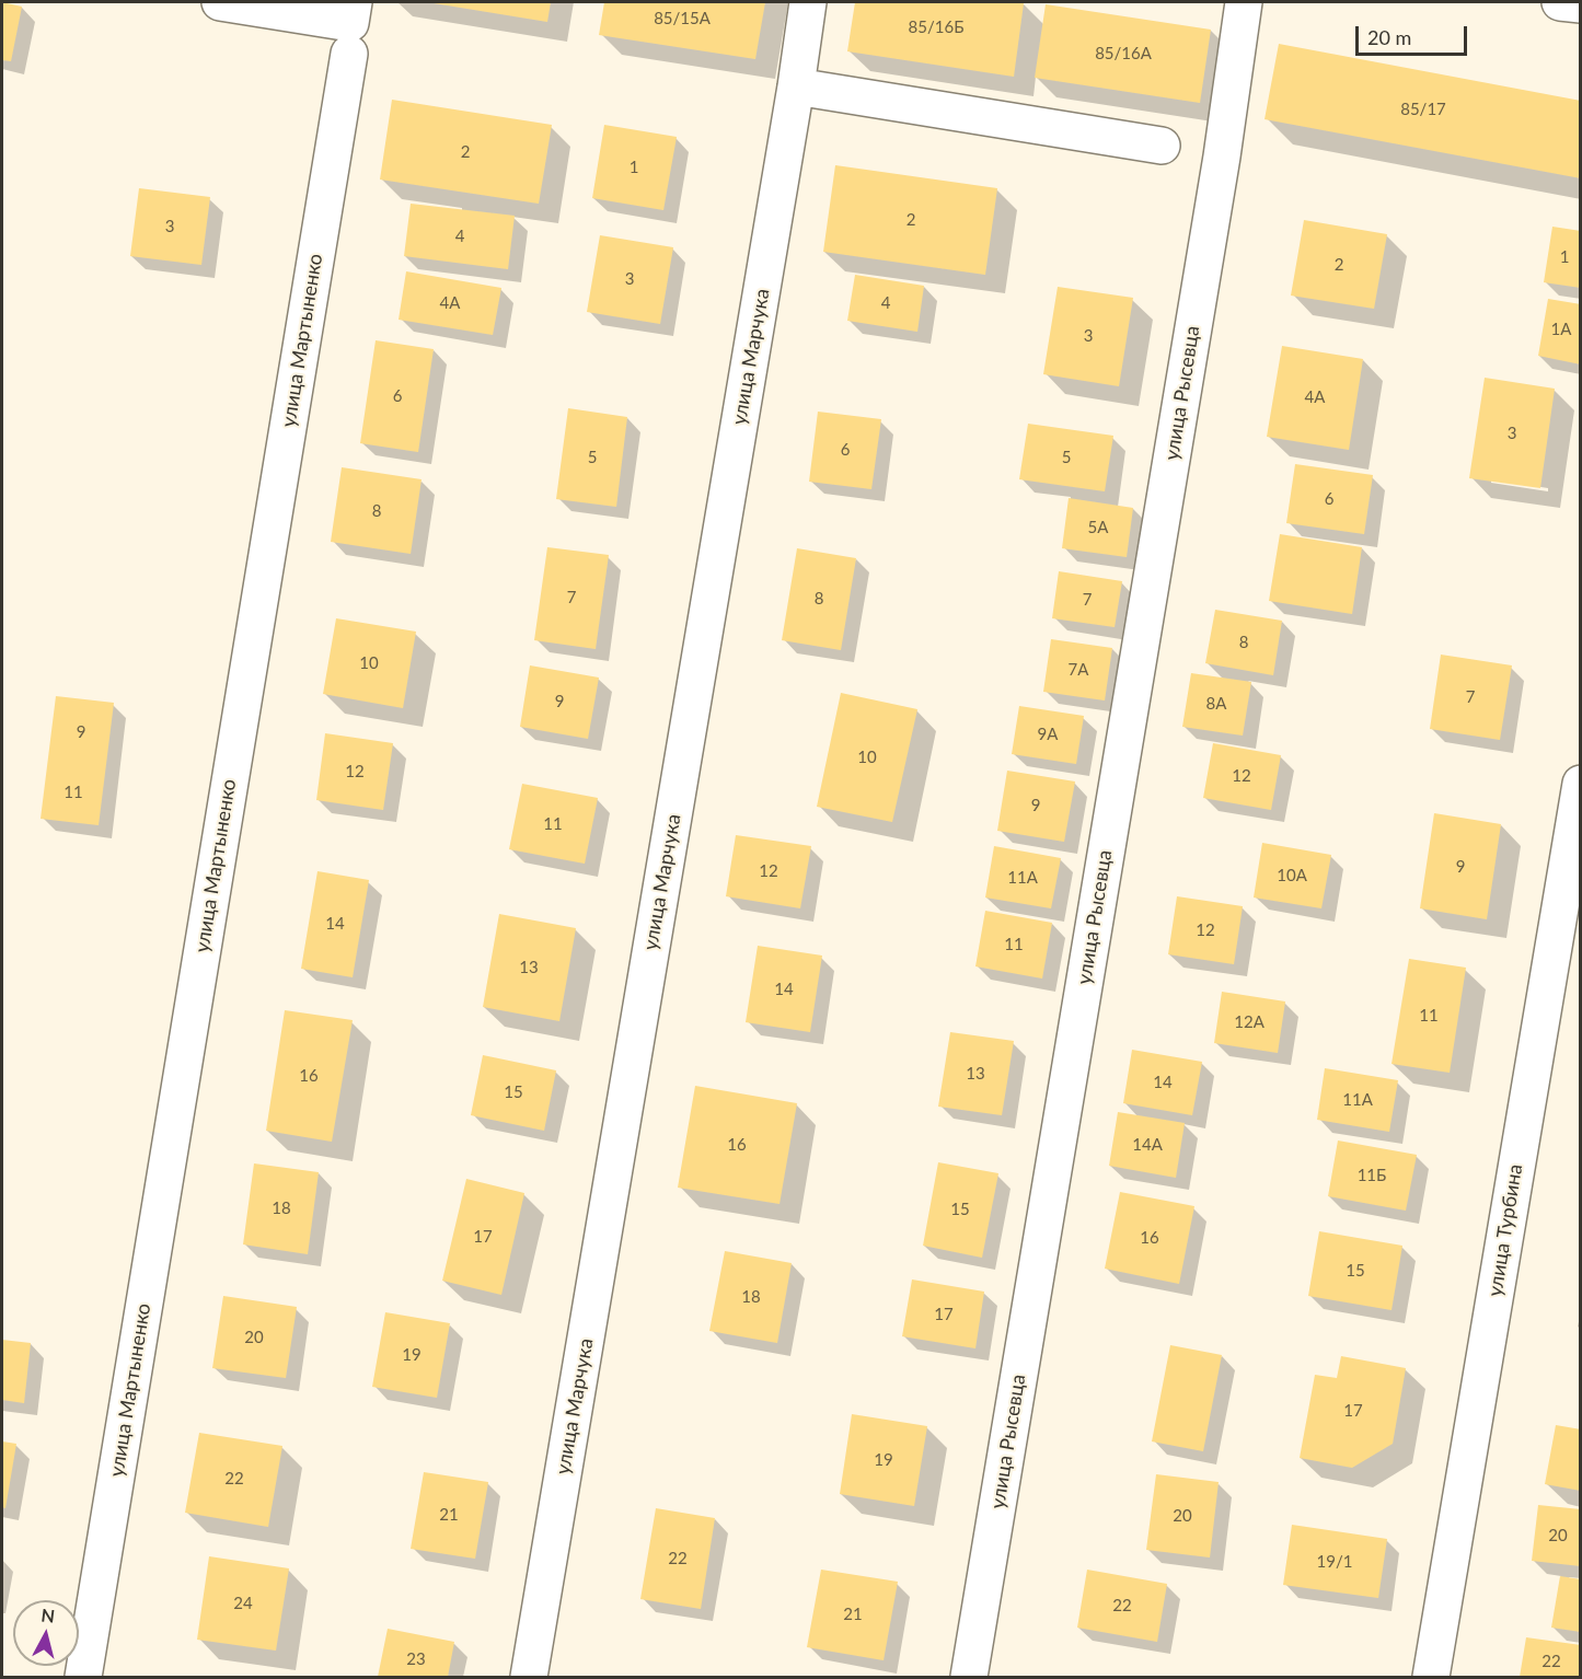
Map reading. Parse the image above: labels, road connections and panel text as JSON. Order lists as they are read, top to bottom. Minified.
{"streets":{"street":["улица Мартыненко","улица Марчука","улица Рысевца","улица Турбина"]},"house_numbers":["85/15А","85/16Б","85/16А","85/17","2","1","2","3","4","1","2","3","4А","4","1А","3","6","4А","3","6","5","5","6","8","5А","7","8","7","8","10","7А","7","9","8А","9","9А","10","12","12","11","9","11","9","12","10А","11А","14","12","11","13","14","11","12А","13","16","14","15","11А","16","14А","11Б","18","15","17","16","15","18","17","20","19","17","19","22","21","20","20","22","19/1","24","22","21","23","22"],"scale_bar":"20 m","north":"top"}
